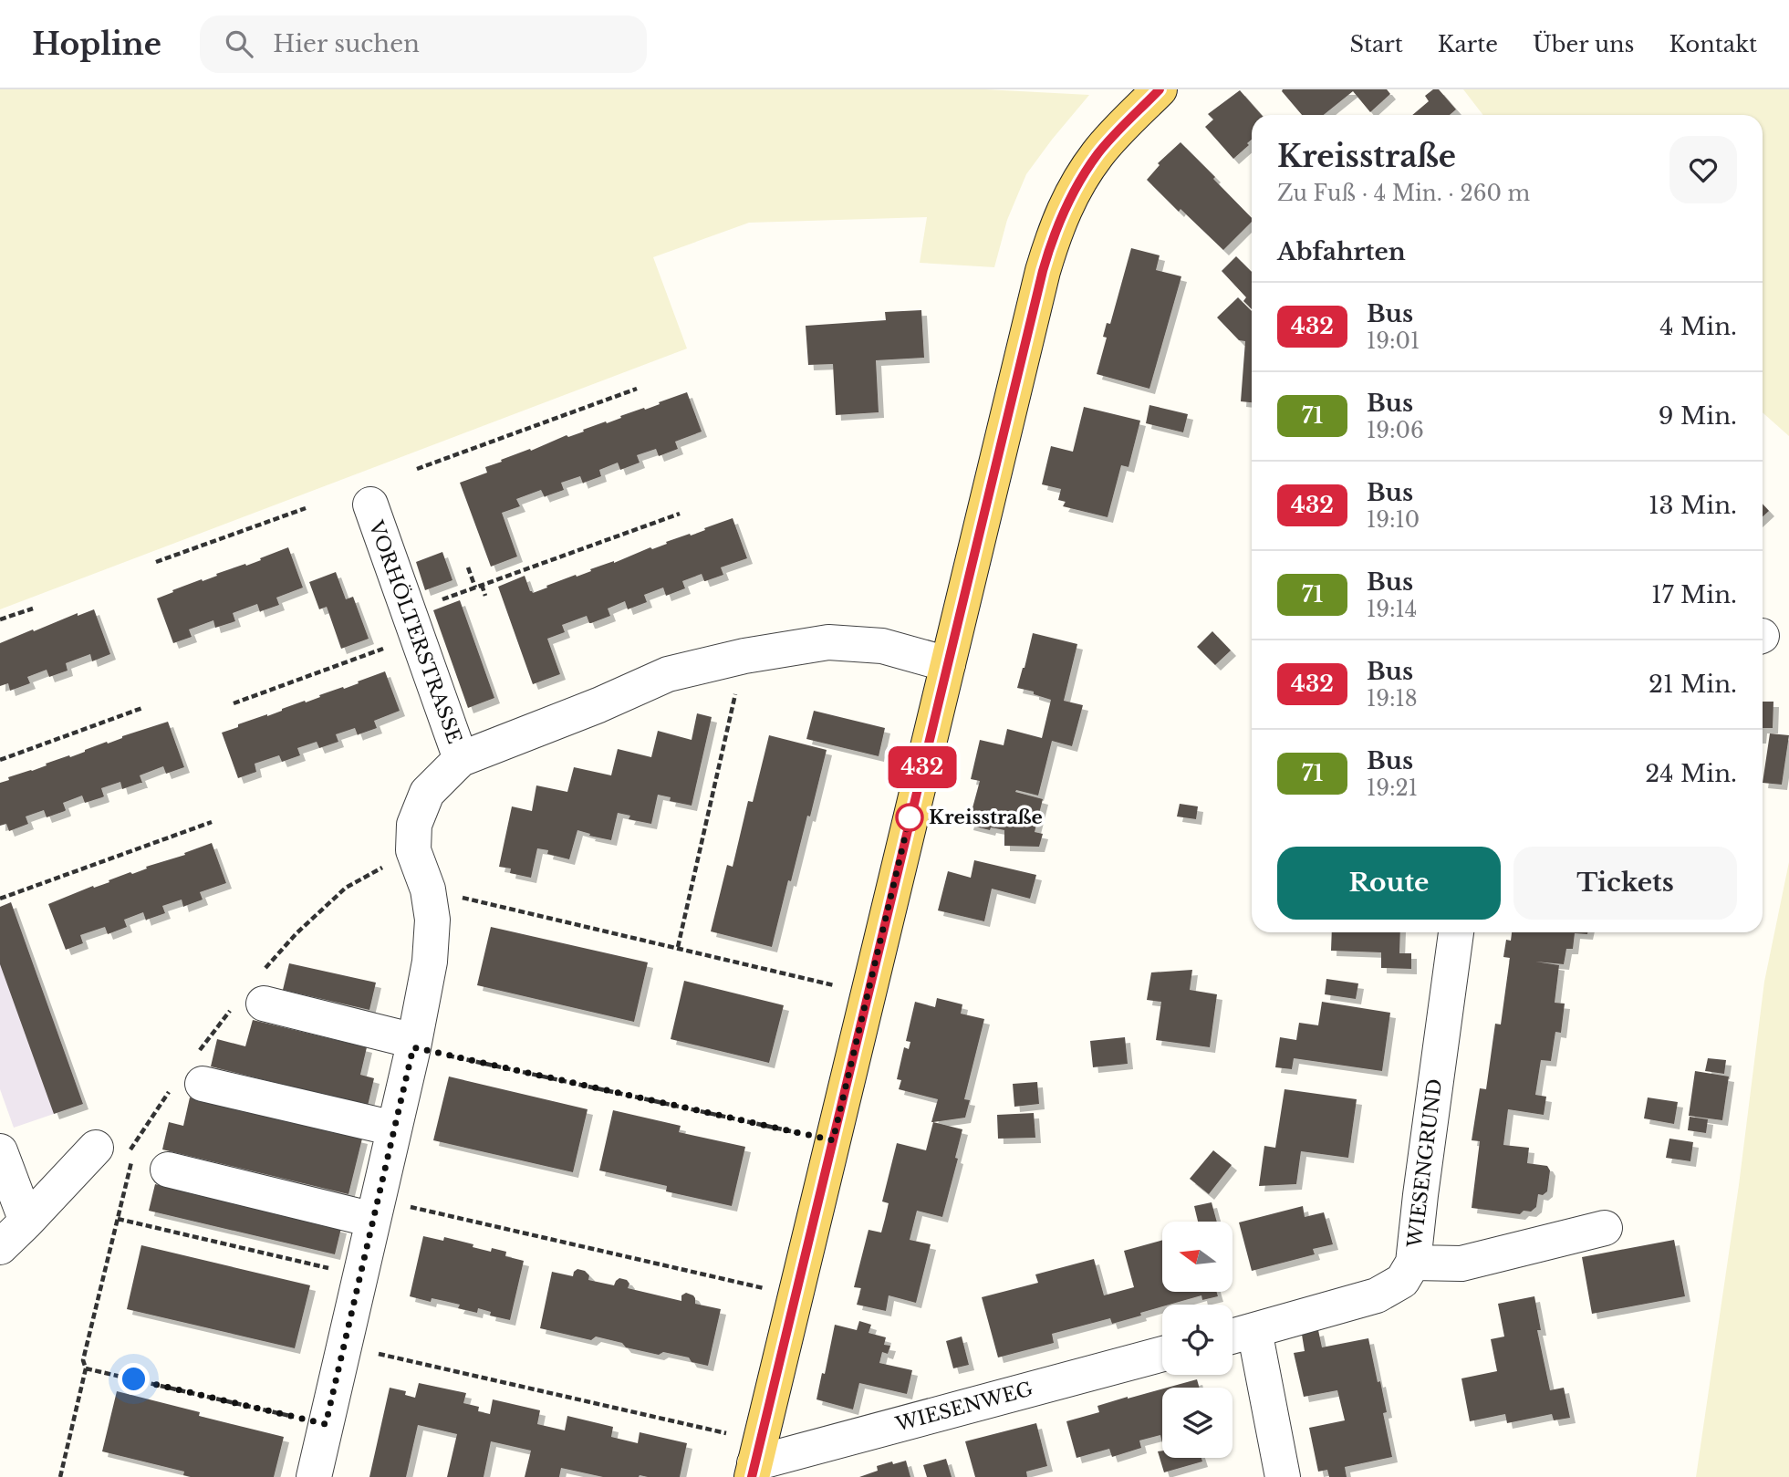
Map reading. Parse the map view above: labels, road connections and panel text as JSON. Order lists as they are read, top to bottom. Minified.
{"streets":{"street":["VORHÖLTERSTRASSE","WIESENGRUND","WIESENWEG"]},"places":["Kreisstraße"],"lines":["bus line 432"],"north":"left","page":{"header":"Hopline","search":"Hier suchen","nav":["Start","Karte","Über uns","Kontakt"],"on_map":"432","heading":[["Kreisstraße","Zu Fuß · 4 Min. · 260 m"],"Abfahrten"],"list":[{"mark":"432","name":"Bus","note":"19:01","value":"4 Min."},{"mark":"71","name":"Bus","note":"19:06","value":"9 Min."},{"mark":"432","name":"Bus","note":"19:10","value":"13 Min."},{"mark":"71","name":"Bus","note":"19:14","value":"17 Min."},{"mark":"432","name":"Bus","note":"19:18","value":"21 Min."},{"mark":"71","name":"Bus","note":"19:21","value":"24 Min."}],"buttons":["Route","Tickets"]}}
